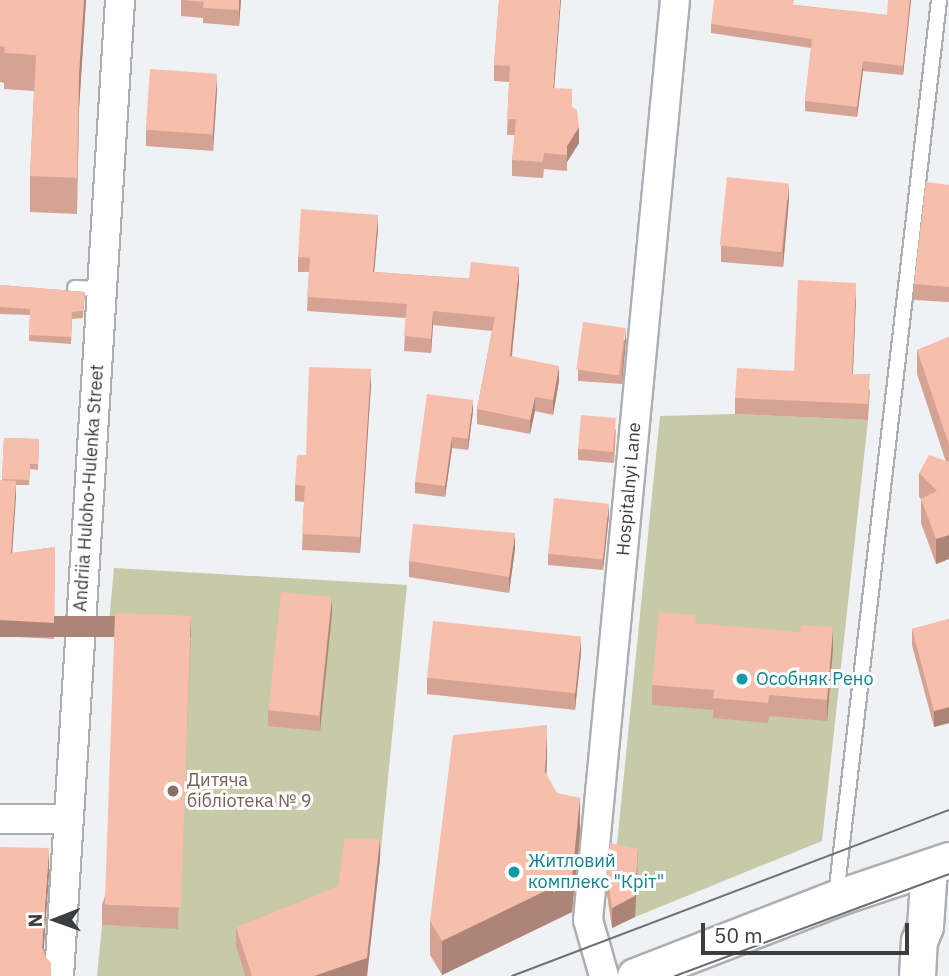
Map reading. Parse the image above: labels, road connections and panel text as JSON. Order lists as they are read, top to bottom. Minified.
{"streets":{"street":["Andriia Huloho-Hulenka Street","Hospitalnyi Lane"]},"places":["Особняк Рено","Дитяча бібліотека № 9","Житловий комплекс \"Кріт\""],"scale_bar":"50 m","north":"left"}
